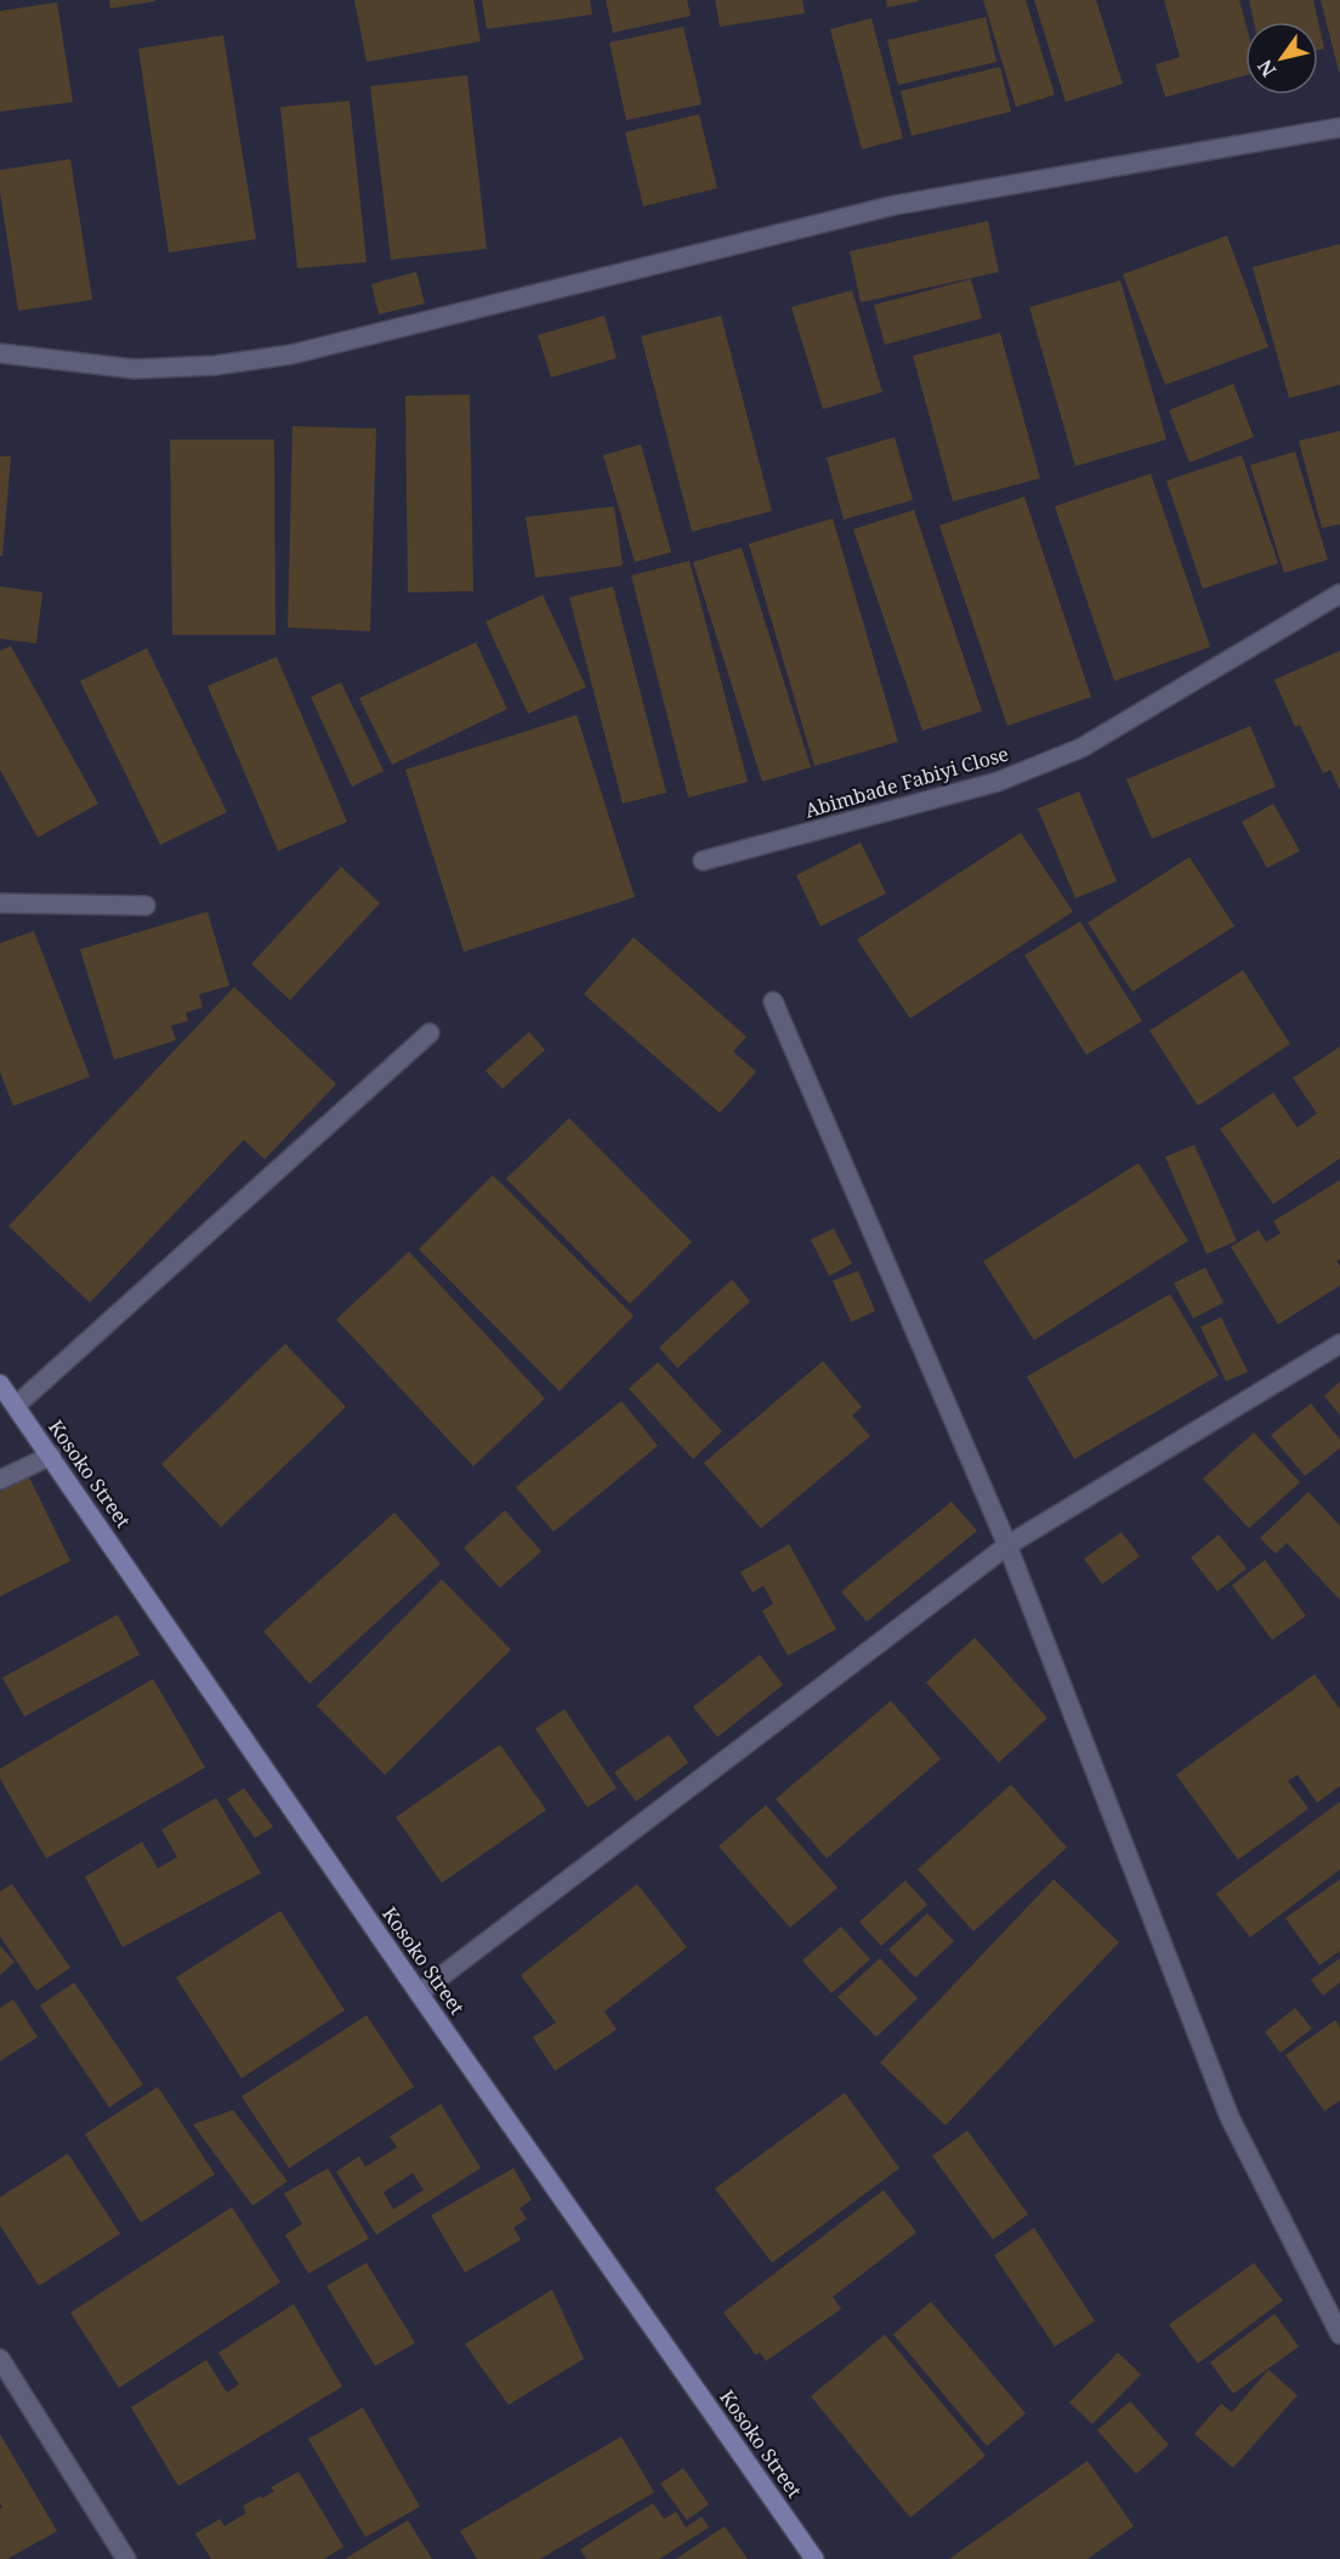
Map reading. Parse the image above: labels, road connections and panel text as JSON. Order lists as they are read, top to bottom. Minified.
{"streets":{"street":["Abimbade Fabiyi Close","Kosoko Street"]},"north":"bottom left"}
